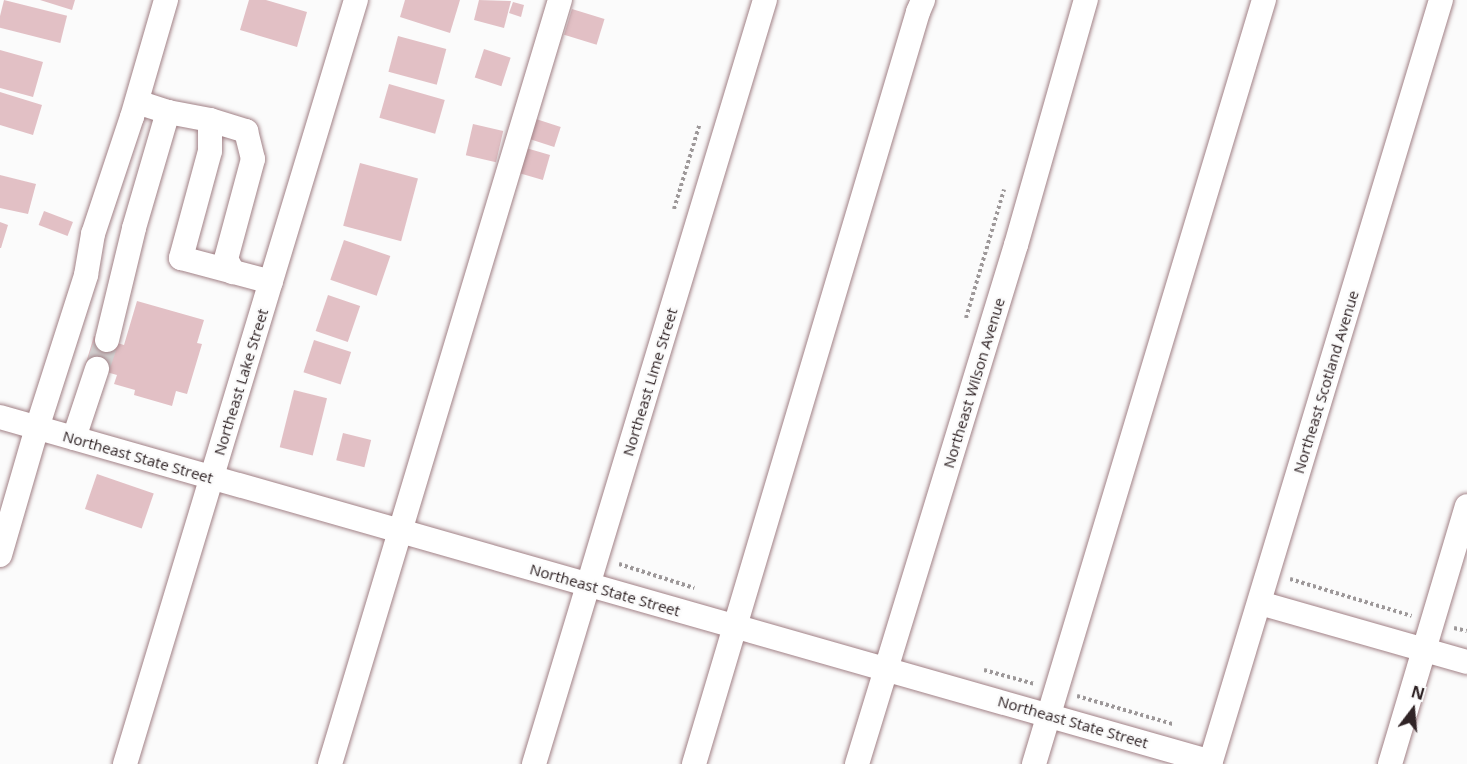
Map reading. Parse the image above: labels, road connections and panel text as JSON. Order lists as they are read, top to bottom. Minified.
{"streets":{"street":["Northeast Lake Street","Northeast Lime Street","Northeast Scotland Avenue","Northeast Wilson Avenue","Northeast State Street"]},"crossings":[["Northeast Lake Street","Northeast State Street"],["Northeast Lime Street","Northeast State Street"],["Northeast Scotland Avenue","Northeast State Street"],["Northeast Wilson Avenue","Northeast State Street"]],"north":"top"}
